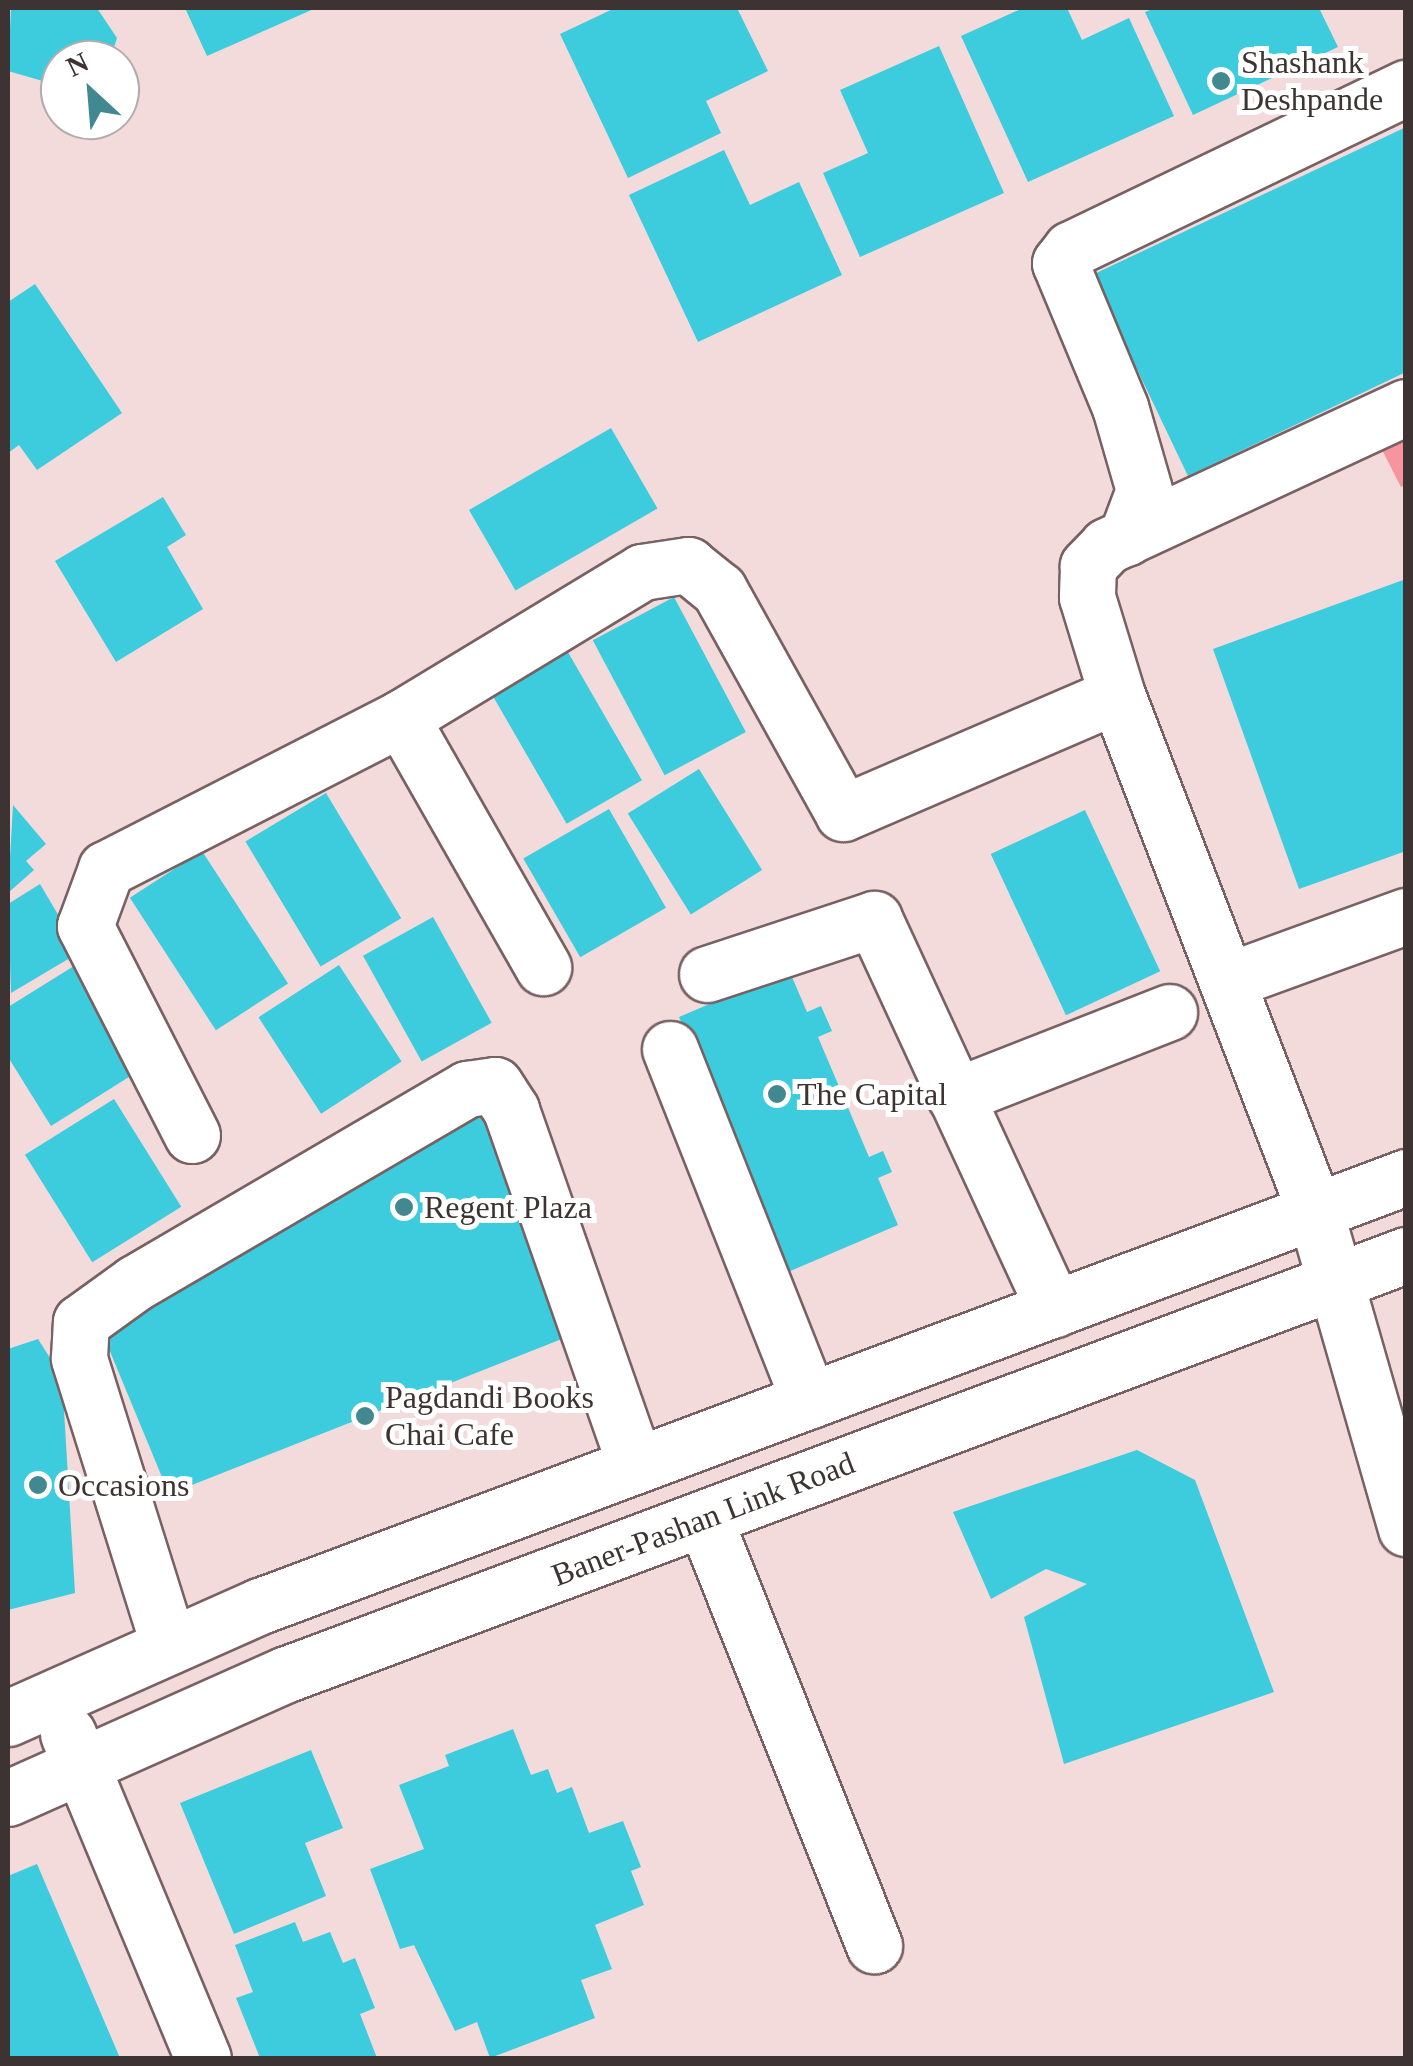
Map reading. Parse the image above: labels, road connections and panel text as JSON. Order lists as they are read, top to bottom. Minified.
{"streets":{"street":["Baner-Pashan Link Road"]},"places":["Shashank Deshpande","The Capital","Regent Plaza","Pagdandi Books Chai Cafe","Occasions"],"north":"top left"}
